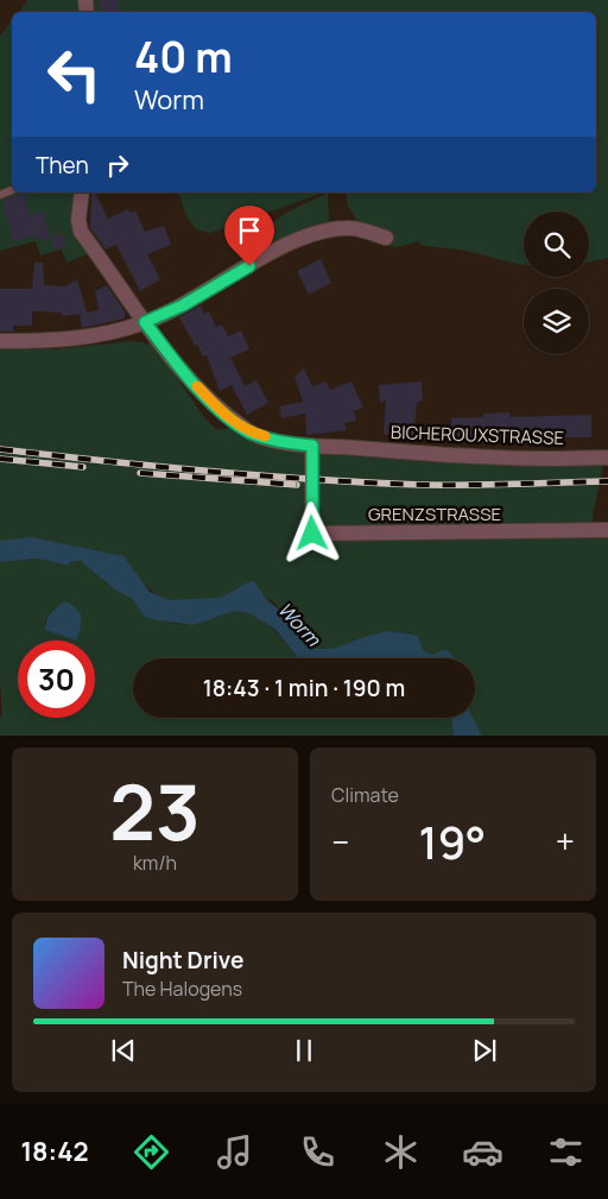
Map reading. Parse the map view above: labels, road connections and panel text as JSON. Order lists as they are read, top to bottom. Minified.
{"streets":{"street":["BICHEROUXSTRASSE","GRENZSTRASSE"]},"crossings":[["BICHEROUXSTRASSE","GRENZSTRASSE"]],"water":["Worm"],"page":{"turn":["40 m","Worm"],"then":"Then","limit":"30","trip":"18:43 · 1 min · 190 m","tile":[["23","km/h"],"Climate"],"heat":["−","19°","+"],"song":["Night Drive","The Halogens"],"tabs":"18:42"}}
